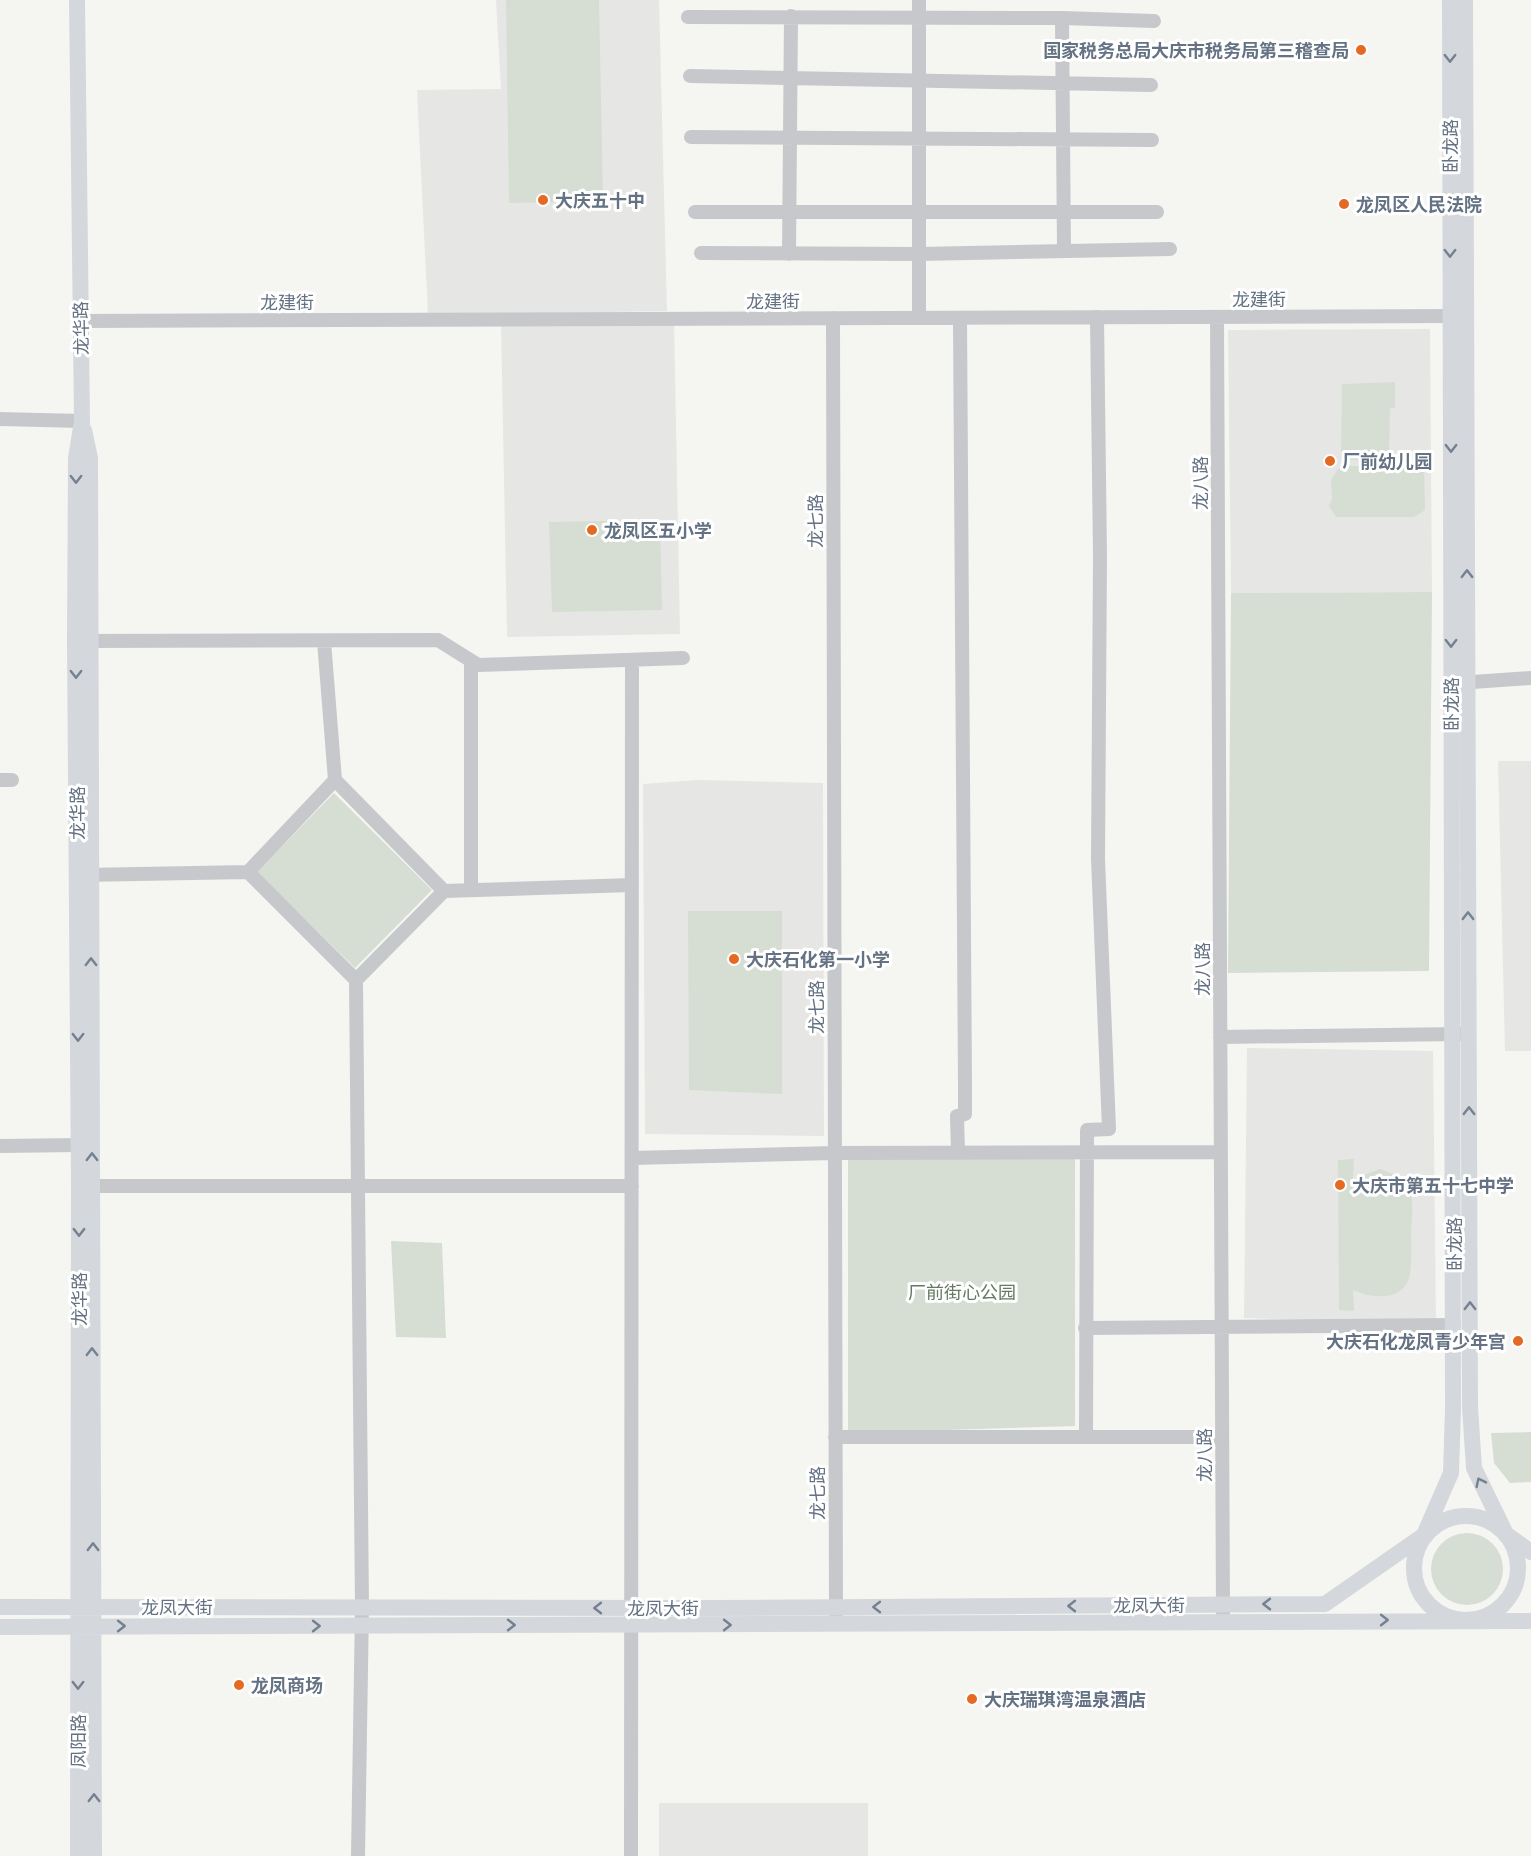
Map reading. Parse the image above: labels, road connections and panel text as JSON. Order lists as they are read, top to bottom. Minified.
{"streets":{"main road":["卧龙路","龙华路","龙凤大街","凤阳路"],"street":["龙建街","龙八路","龙七路"]},"crossings":[["卧龙路","龙建街"],["卧龙路","龙凤大街"],["龙建街","龙华路"],["龙建街","龙八路"],["龙建街","龙七路"],["龙八路","龙凤大街"],["龙七路","龙凤大街"],["龙凤大街","凤阳路"]],"parks":["厂前街心公园"],"places":["国家税务总局大庆市税务局第三稽查局","大庆五十中","龙凤区人民法院","厂前幼儿园","龙凤区五小学","大庆石化第一小学","大庆市第五十七中学","大庆石化龙凤青少年宫","龙凤商场","大庆瑞琪湾温泉酒店"]}
